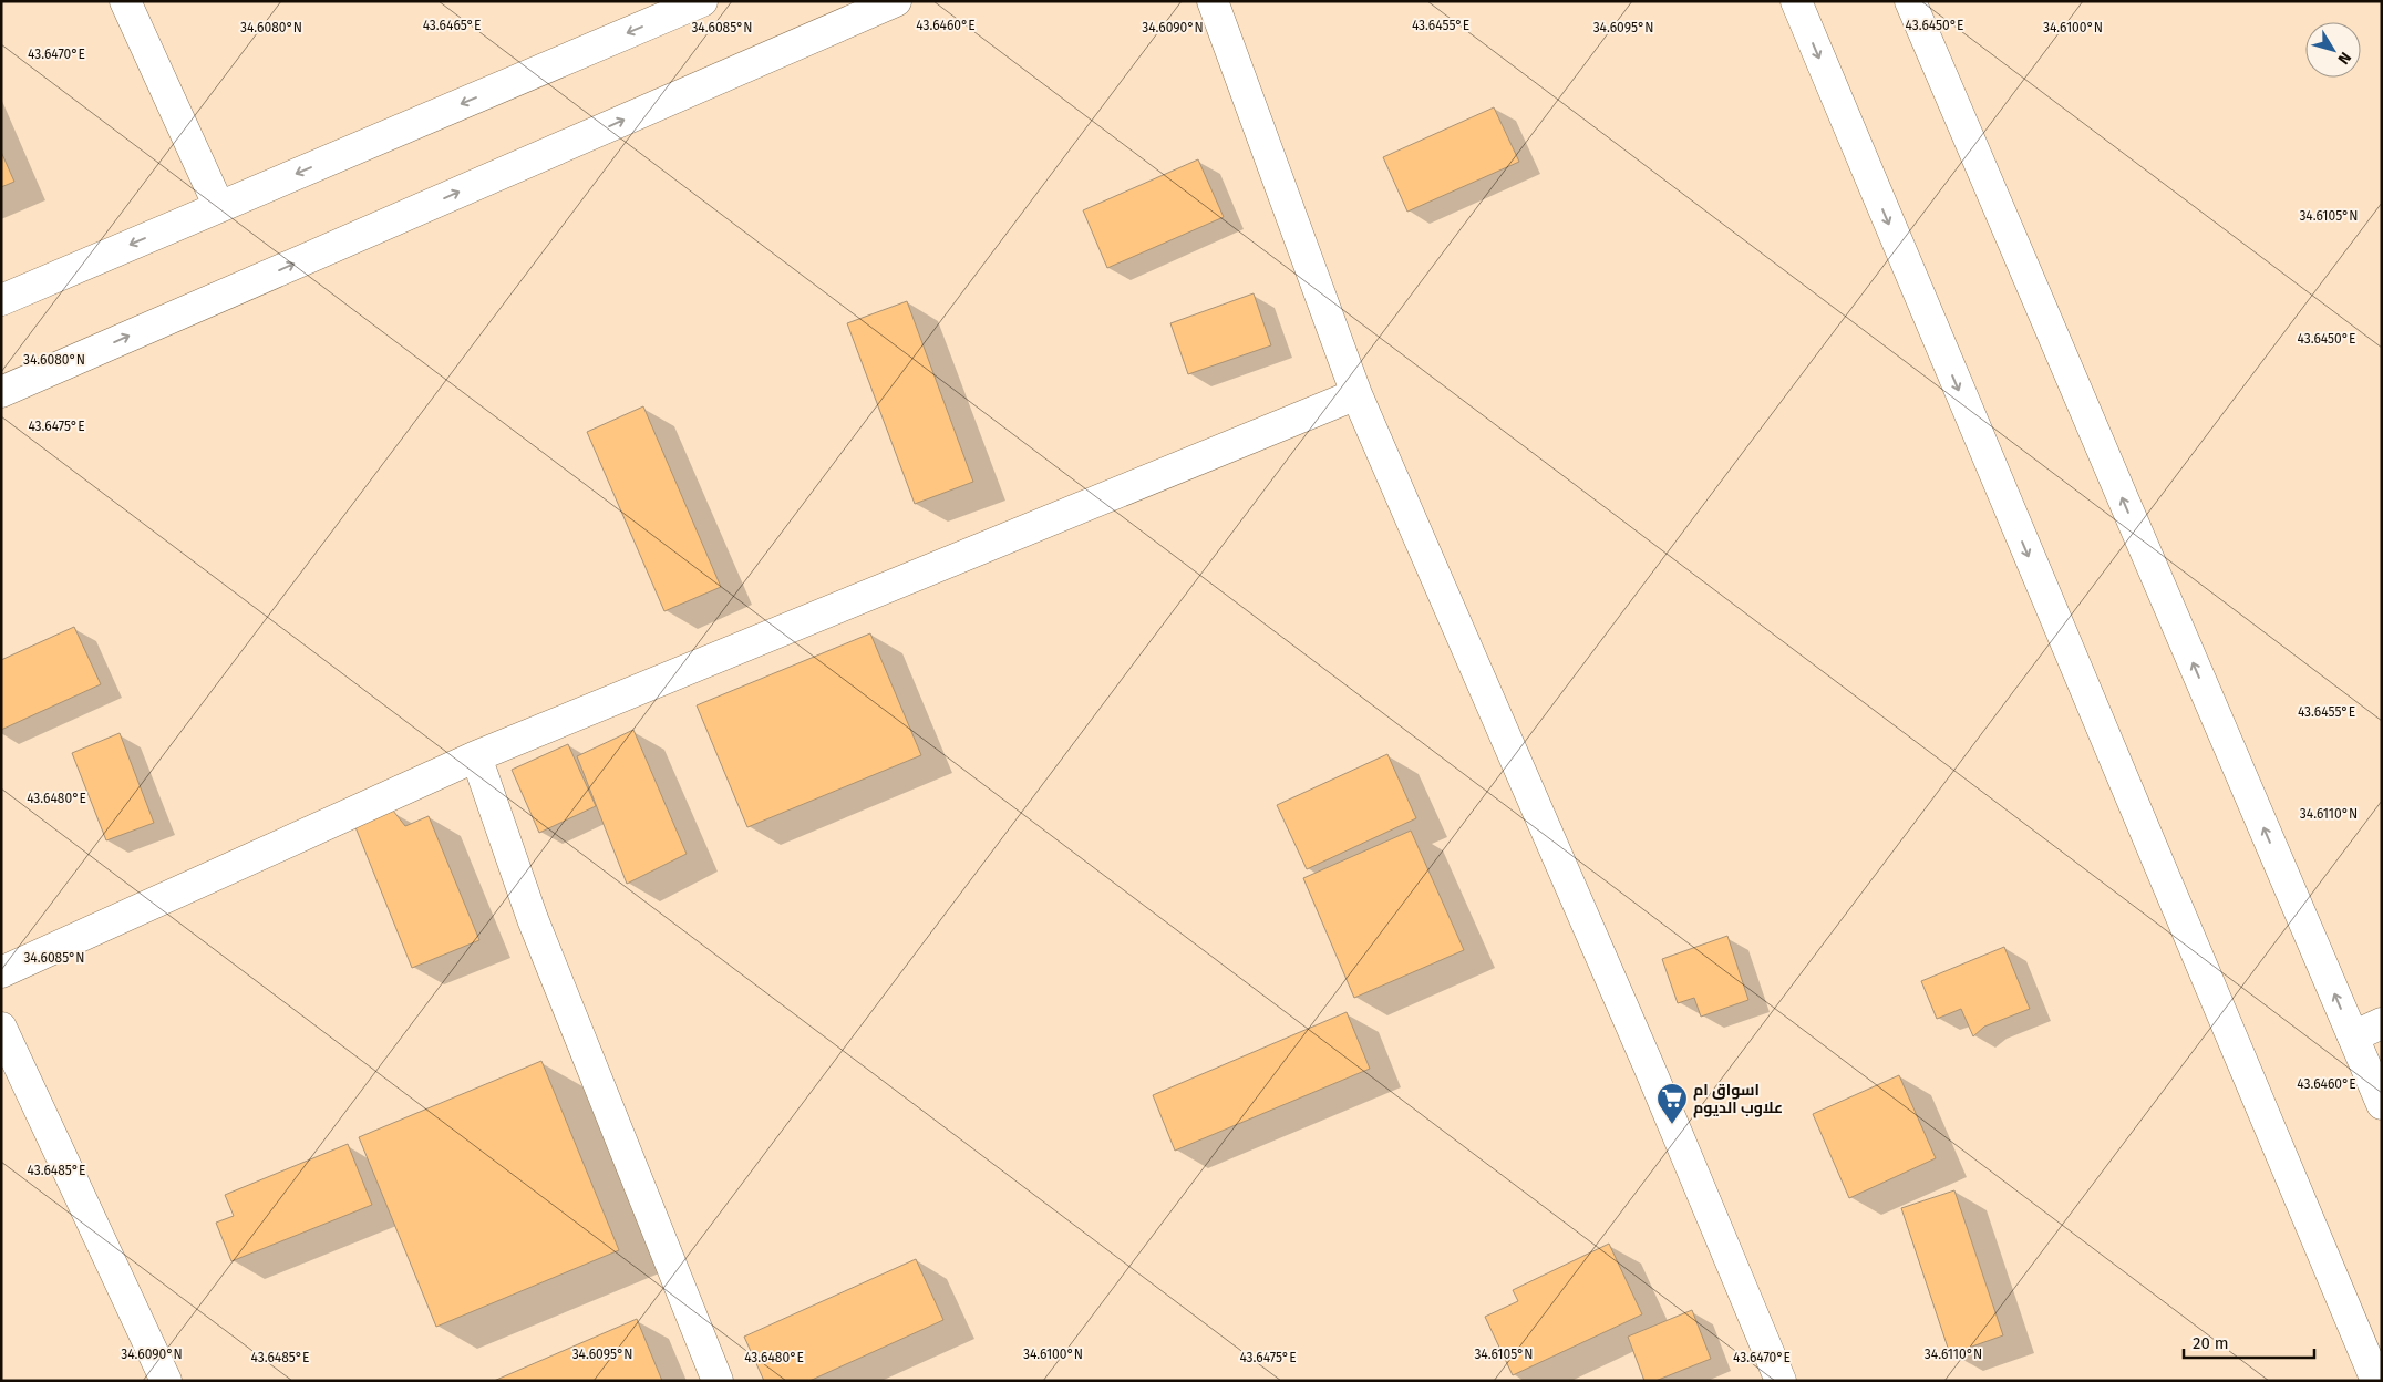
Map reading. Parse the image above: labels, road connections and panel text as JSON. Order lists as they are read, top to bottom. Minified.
{"places":{"supermarket":["اسواق ام علاوب الديوم"]},"scale_bar":"20 m","north":"bottom right","coordinates":["43.6465°E","43.6460°E","43.6455°E","43.6450°E","34.6080°N","34.6085°N","34.6090°N","34.6095°N","34.6100°N","43.6470°E","34.6105°N","43.6475°E","43.6480°E","34.6110°N","43.6485°E"]}
